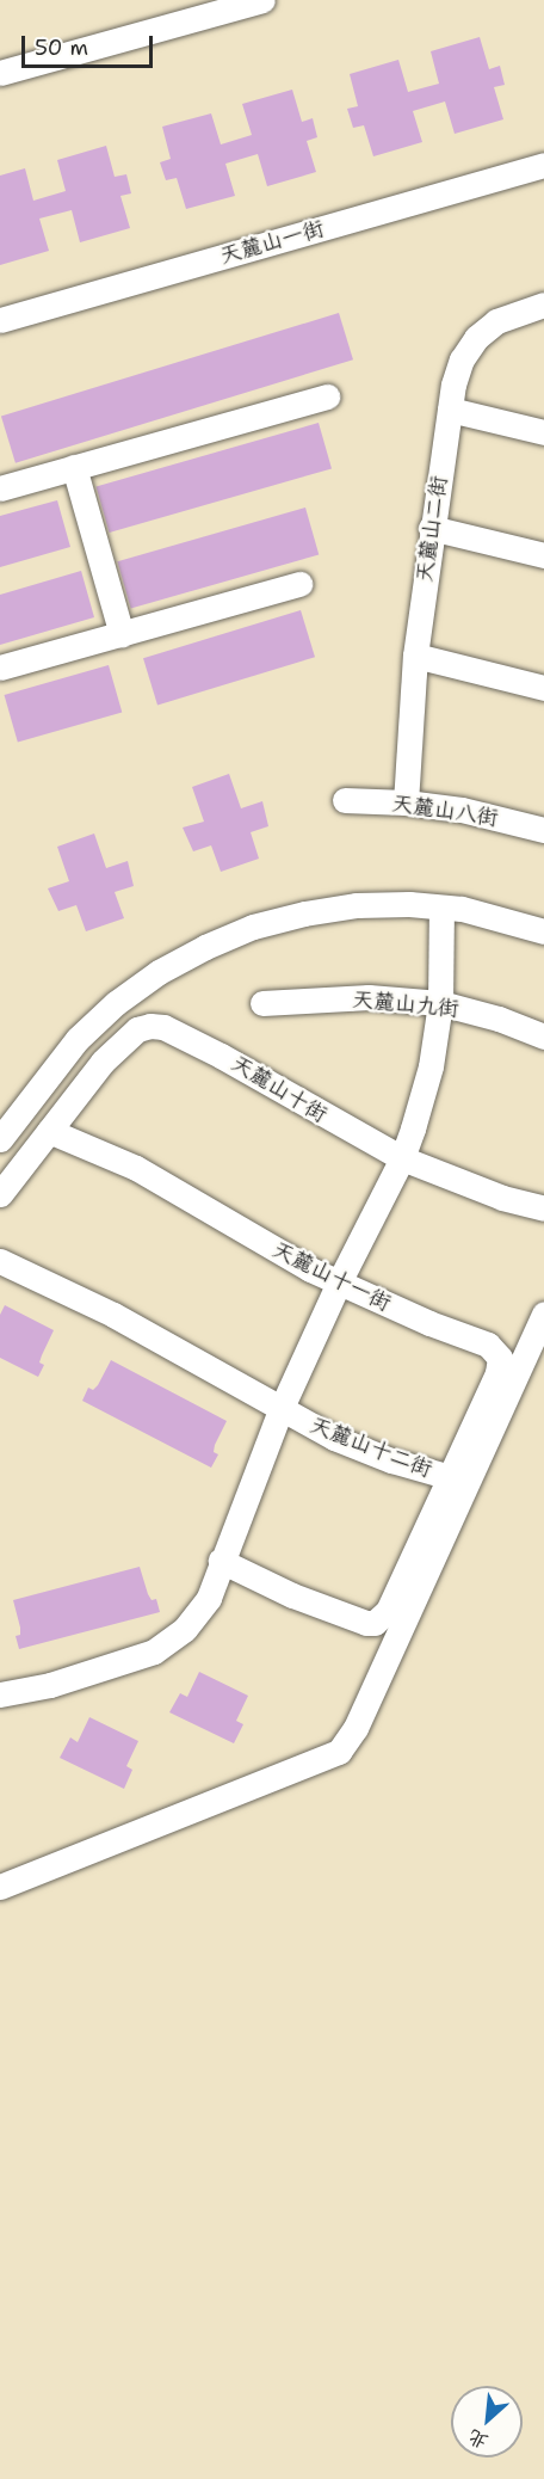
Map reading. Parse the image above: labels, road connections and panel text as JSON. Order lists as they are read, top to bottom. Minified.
{"streets":{"street":["天麓山一街","天麓山二街","天麓山八街","天麓山九街","天麓山十街","天麓山十一街","天麓山十二街"]},"crossings":[["天麓山二街","天麓山八街"],["天麓山十街","天麓山十一街"],["天麓山十一街","天麓山十二街"]],"scale_bar":"50 m","north":"bottom left"}
